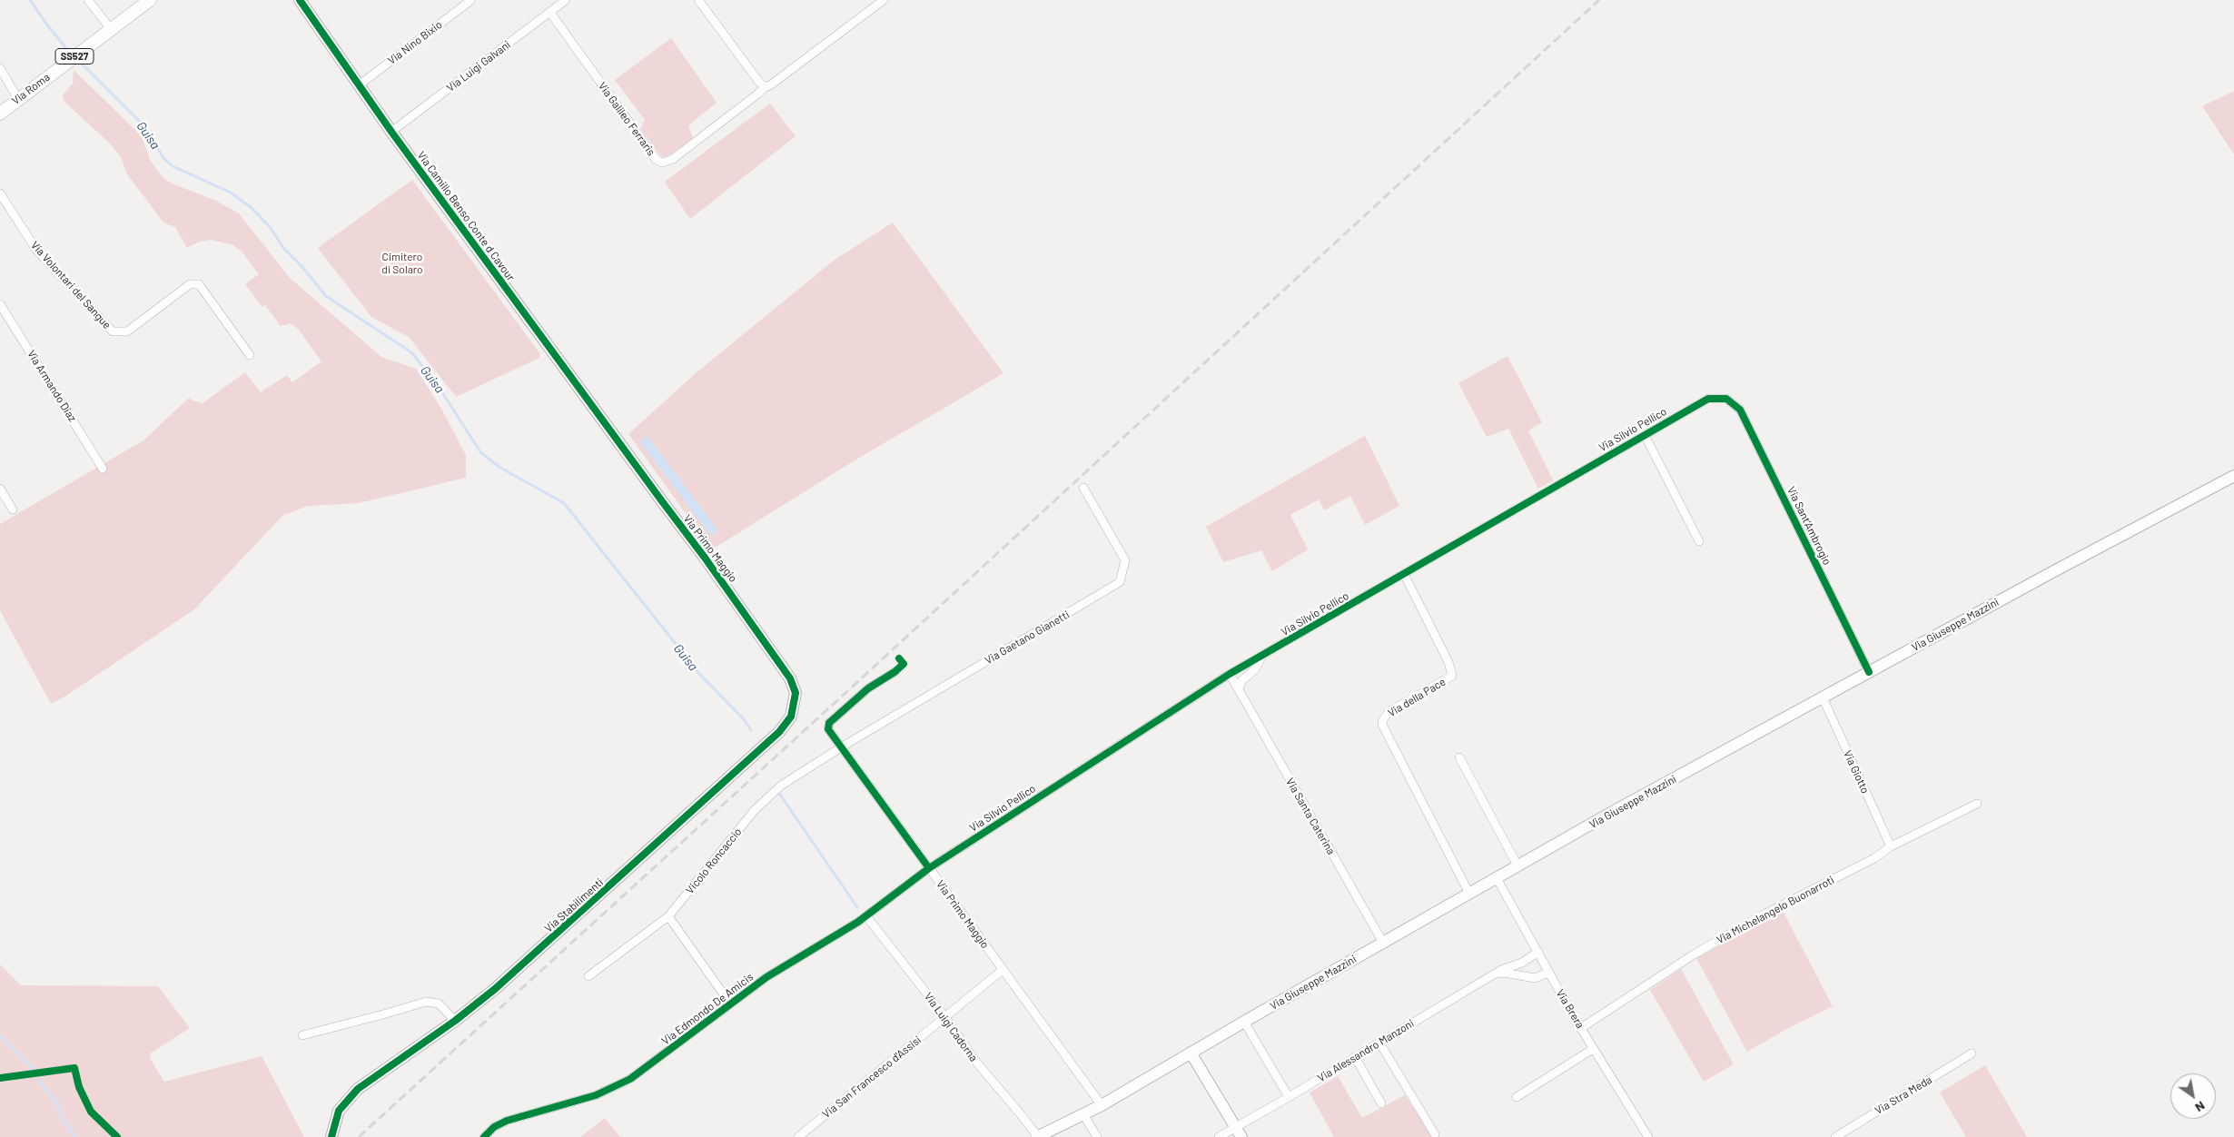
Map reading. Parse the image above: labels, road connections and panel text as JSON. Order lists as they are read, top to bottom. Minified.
{"streets":{"main road":["SS527","Via Roma"],"street":["Via Nino Bixio","Via Luigi Galvani","Via Galileo Ferraris","Via Camillo Benso Conte d Cavour","Via Volontari del Sangue","Via Armando Diaz","Via Silvio Pellico","Via Sant'Ambrogio","Via Primo Maggio","Via Giuseppe Mazzini","Via Gaetano Gianetti","Via della Pace","Via Giotto","Via Santa Caterina","Vicolo Roncaccio","Via Stabilimenti","Via Michelangelo Buonarroti","Via Edmondo De Amicis","Via Brera","Via Luigi Cadorna","Via Alessandro Manzoni","Via San Francesco d'Assisi","Via Stra Meda"]},"crossings":[["Via Nino Bixio","Via Camillo Benso Conte d Cavour"],["Via Luigi Galvani","Via Galileo Ferraris"],["Via Luigi Galvani","Via Camillo Benso Conte d Cavour"],["Via Camillo Benso Conte d Cavour","Via Primo Maggio"],["Via Silvio Pellico","Via Sant'Ambrogio"],["Via Silvio Pellico","Via Primo Maggio"],["Via Silvio Pellico","Via della Pace"],["Via Silvio Pellico","Via Santa Caterina"],["Via Silvio Pellico","Via Edmondo De Amicis"],["Via Sant'Ambrogio","Via Giuseppe Mazzini"],["Via Primo Maggio","Via Giuseppe Mazzini"],["Via Primo Maggio","Via Gaetano Gianetti"],["Via Primo Maggio","Vicolo Roncaccio"],["Via Primo Maggio","Via Stabilimenti"],["Via Primo Maggio","Via Edmondo De Amicis"],["Via Primo Maggio","Via San Francesco d'Assisi"],["Via Giuseppe Mazzini","Via della Pace"],["Via Giuseppe Mazzini","Via Giotto"],["Via Giuseppe Mazzini","Via Santa Caterina"],["Via Giuseppe Mazzini","Via Brera"],["Via Giuseppe Mazzini","Via Luigi Cadorna"],["Via Gaetano Gianetti","Vicolo Roncaccio"],["Via Giotto","Via Michelangelo Buonarroti"],["Via Michelangelo Buonarroti","Via Brera"],["Via Edmondo De Amicis","Via Luigi Cadorna"],["Via Brera","Via Alessandro Manzoni"],["Via Luigi Cadorna","Via San Francesco d'Assisi"]],"water":["Guisa"],"parks":["Cimitero di Solaro"],"north":"bottom right"}
